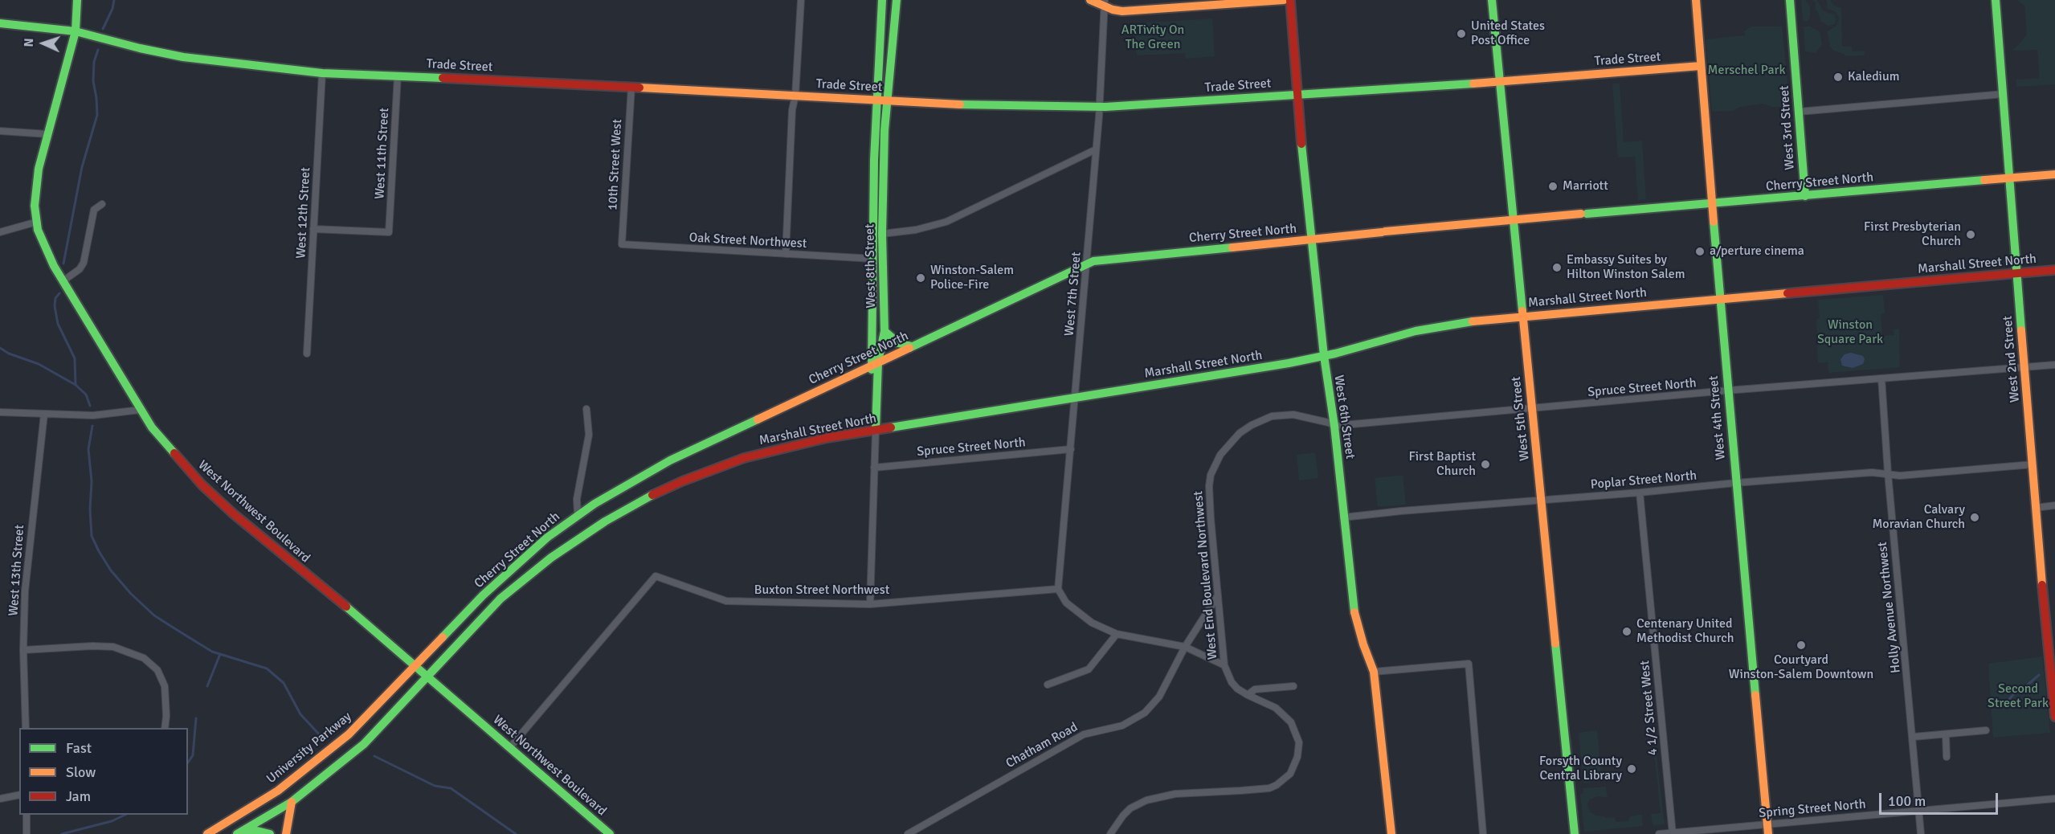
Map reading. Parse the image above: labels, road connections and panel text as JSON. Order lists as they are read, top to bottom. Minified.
{"streets":{"main road":["Trade Street","West 3rd Street","Cherry Street North","Marshall Street North","West 8th Street","West 2nd Street","West 6th Street","West 4th Street","West 5th Street","West Northwest Boulevard","University Parkway"],"street":["West 11th Street","10th Street West","West 12th Street","Oak Street Northwest","West 7th Street","Spruce Street North","Poplar Street North","West 13th Street","West End Boulevard Northwest","Buxton Street Northwest","Holly Avenue Northwest","4 1/2 Street West","Chatham Road","Spring Street North"]},"crossings":[["Trade Street","West 11th Street"],["Trade Street","10th Street West"],["Trade Street","West 12th Street"],["Trade Street","West 8th Street"],["Trade Street","West 7th Street"],["Trade Street","West 6th Street"],["Trade Street","West 4th Street"],["Trade Street","West 5th Street"],["Trade Street","West Northwest Boulevard"],["West 3rd Street","Cherry Street North"],["West 11th Street","West 12th Street"],["10th Street West","Oak Street Northwest"],["Cherry Street North","West 8th Street"],["Cherry Street North","West 7th Street"],["Cherry Street North","West 2nd Street"],["Cherry Street North","West 6th Street"],["Cherry Street North","West 4th Street"],["Cherry Street North","West 5th Street"],["Cherry Street North","West Northwest Boulevard"],["Cherry Street North","University Parkway"],["Oak Street Northwest","West 8th Street"],["Marshall Street North","West 8th Street"],["Marshall Street North","West 7th Street"],["Marshall Street North","West 2nd Street"],["Marshall Street North","West 6th Street"],["Marshall Street North","West 4th Street"],["Marshall Street North","West 5th Street"],["Marshall Street North","West Northwest Boulevard"],["West 8th Street","Spruce Street North"],["West 8th Street","Buxton Street Northwest"],["West 7th Street","Spruce Street North"],["West 7th Street","Buxton Street Northwest"],["West 2nd Street","Spruce Street North"],["West 2nd Street","Poplar Street North"],["Spruce Street North","West 6th Street"],["Spruce Street North","West 4th Street"],["Spruce Street North","West 5th Street"],["Spruce Street North","West End Boulevard Northwest"],["Spruce Street North","Holly Avenue Northwest"],["West 6th Street","Poplar Street North"],["West 4th Street","Poplar Street North"],["West 4th Street","Spring Street North"],["West 5th Street","Poplar Street North"],["Poplar Street North","Holly Avenue Northwest"],["Poplar Street North","4 1/2 Street West"],["West Northwest Boulevard","Buxton Street Northwest"],["West Northwest Boulevard","University Parkway"],["West End Boulevard Northwest","Chatham Road"],["Holly Avenue Northwest","Spring Street North"],["4 1/2 Street West","Spring Street North"]],"parks":["ARTivity On The Green","Merschel Park","Winston Square Park","Second Street Park"],"places":["United States Post Office","Kaledium","Marriott","First Presbyterian Church","a/perture cinema","Embassy Suites by Hilton Winston Salem","Winston-Salem Police-Fire","First Baptist Church","Calvary Moravian Church","Centenary United Methodist Church","Courtyard Winston-Salem Downtown","Forsyth County Central Library"],"legend":["Fast","Slow","Jam"],"scale_bar":"100 m","north":"left"}
